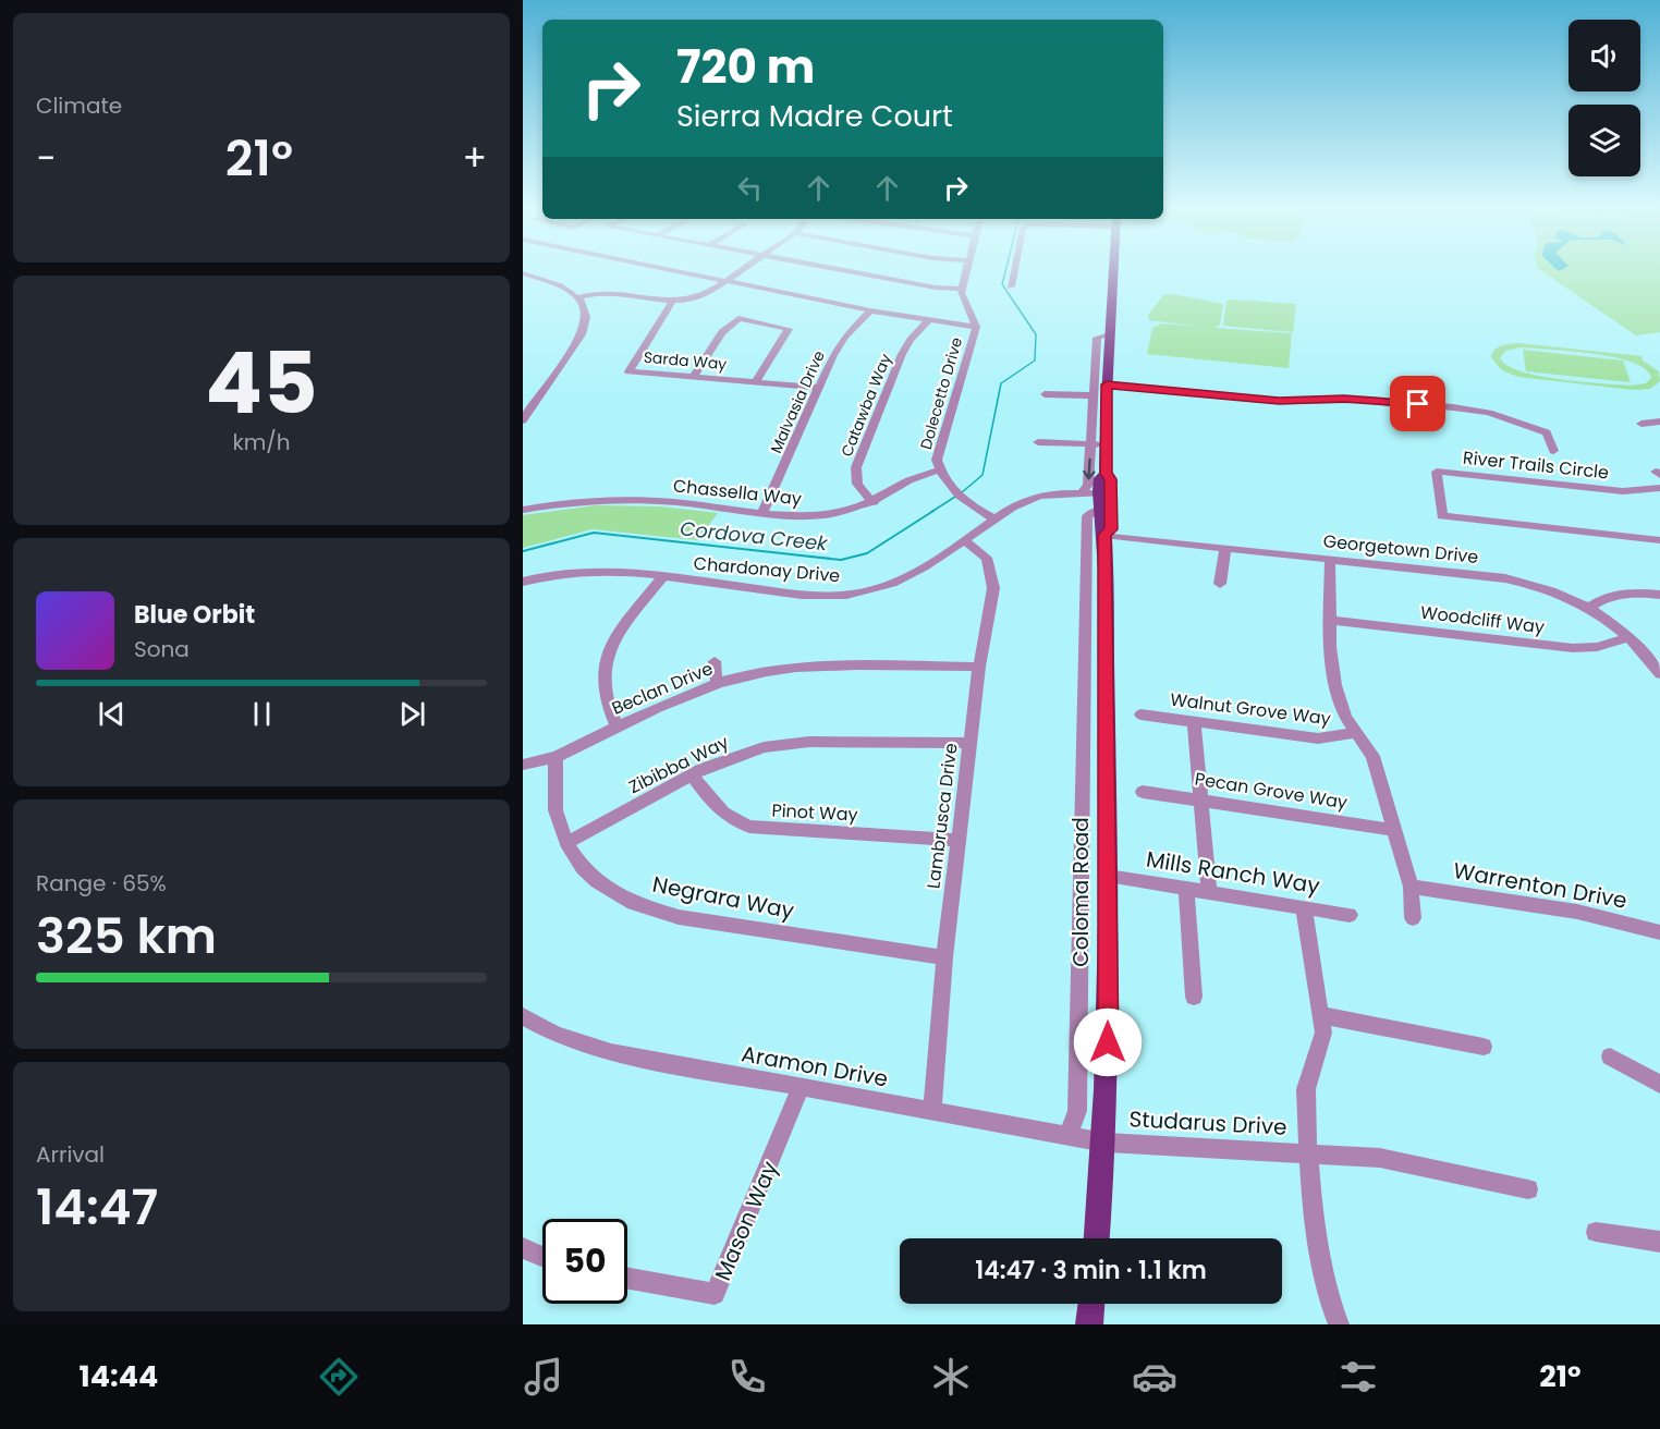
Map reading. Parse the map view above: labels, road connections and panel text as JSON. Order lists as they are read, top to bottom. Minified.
{"streets":{"main road":["Coloma Road"],"street":["Sarda Way","Dolecetto Drive","Malvasia Drive","Catawba Way","River Trails Circle","Chassella Way","Georgetown Drive","Chardonay Drive","Woodcliff Way","Beclan Drive","Walnut Grove Way","Zibibba Way","Pecan Grove Way","Pinot Way","Lambrusca Drive","Mills Ranch Way","Warrenton Drive","Negrara Way","Aramon Drive","Studarus Drive","Mason Way"]},"crossings":[["Sarda Way","Malvasia Drive"],["Dolecetto Drive","Chassella Way"],["Dolecetto Drive","Chardonay Drive"],["Malvasia Drive","Chassella Way"],["Catawba Way","Chassella Way"],["Georgetown Drive","Woodcliff Way"],["Georgetown Drive","Coloma Road"],["Chardonay Drive","Lambrusca Drive"],["Chardonay Drive","Coloma Road"],["Beclan Drive","Lambrusca Drive"],["Beclan Drive","Negrara Way"],["Zibibba Way","Pinot Way"],["Zibibba Way","Lambrusca Drive"],["Zibibba Way","Negrara Way"],["Pinot Way","Lambrusca Drive"],["Lambrusca Drive","Negrara Way"],["Lambrusca Drive","Aramon Drive"],["Mills Ranch Way","Coloma Road"],["Coloma Road","Aramon Drive"],["Coloma Road","Studarus Drive"],["Aramon Drive","Studarus Drive"],["Aramon Drive","Mason Way"]],"water":["Cordova Creek"],"page":{"tile":["Climate",["45","km/h"],["Range · 65%","325 km"],["Arrival","14:47"]],"turn":["720 m","Sierra Madre Court"],"heat":["−","21°","+"],"song":["Blue Orbit","Sona"],"limit":"50","trip":"14:47 · 3 min · 1.1 km","tabs":["14:44","21°"]}}
